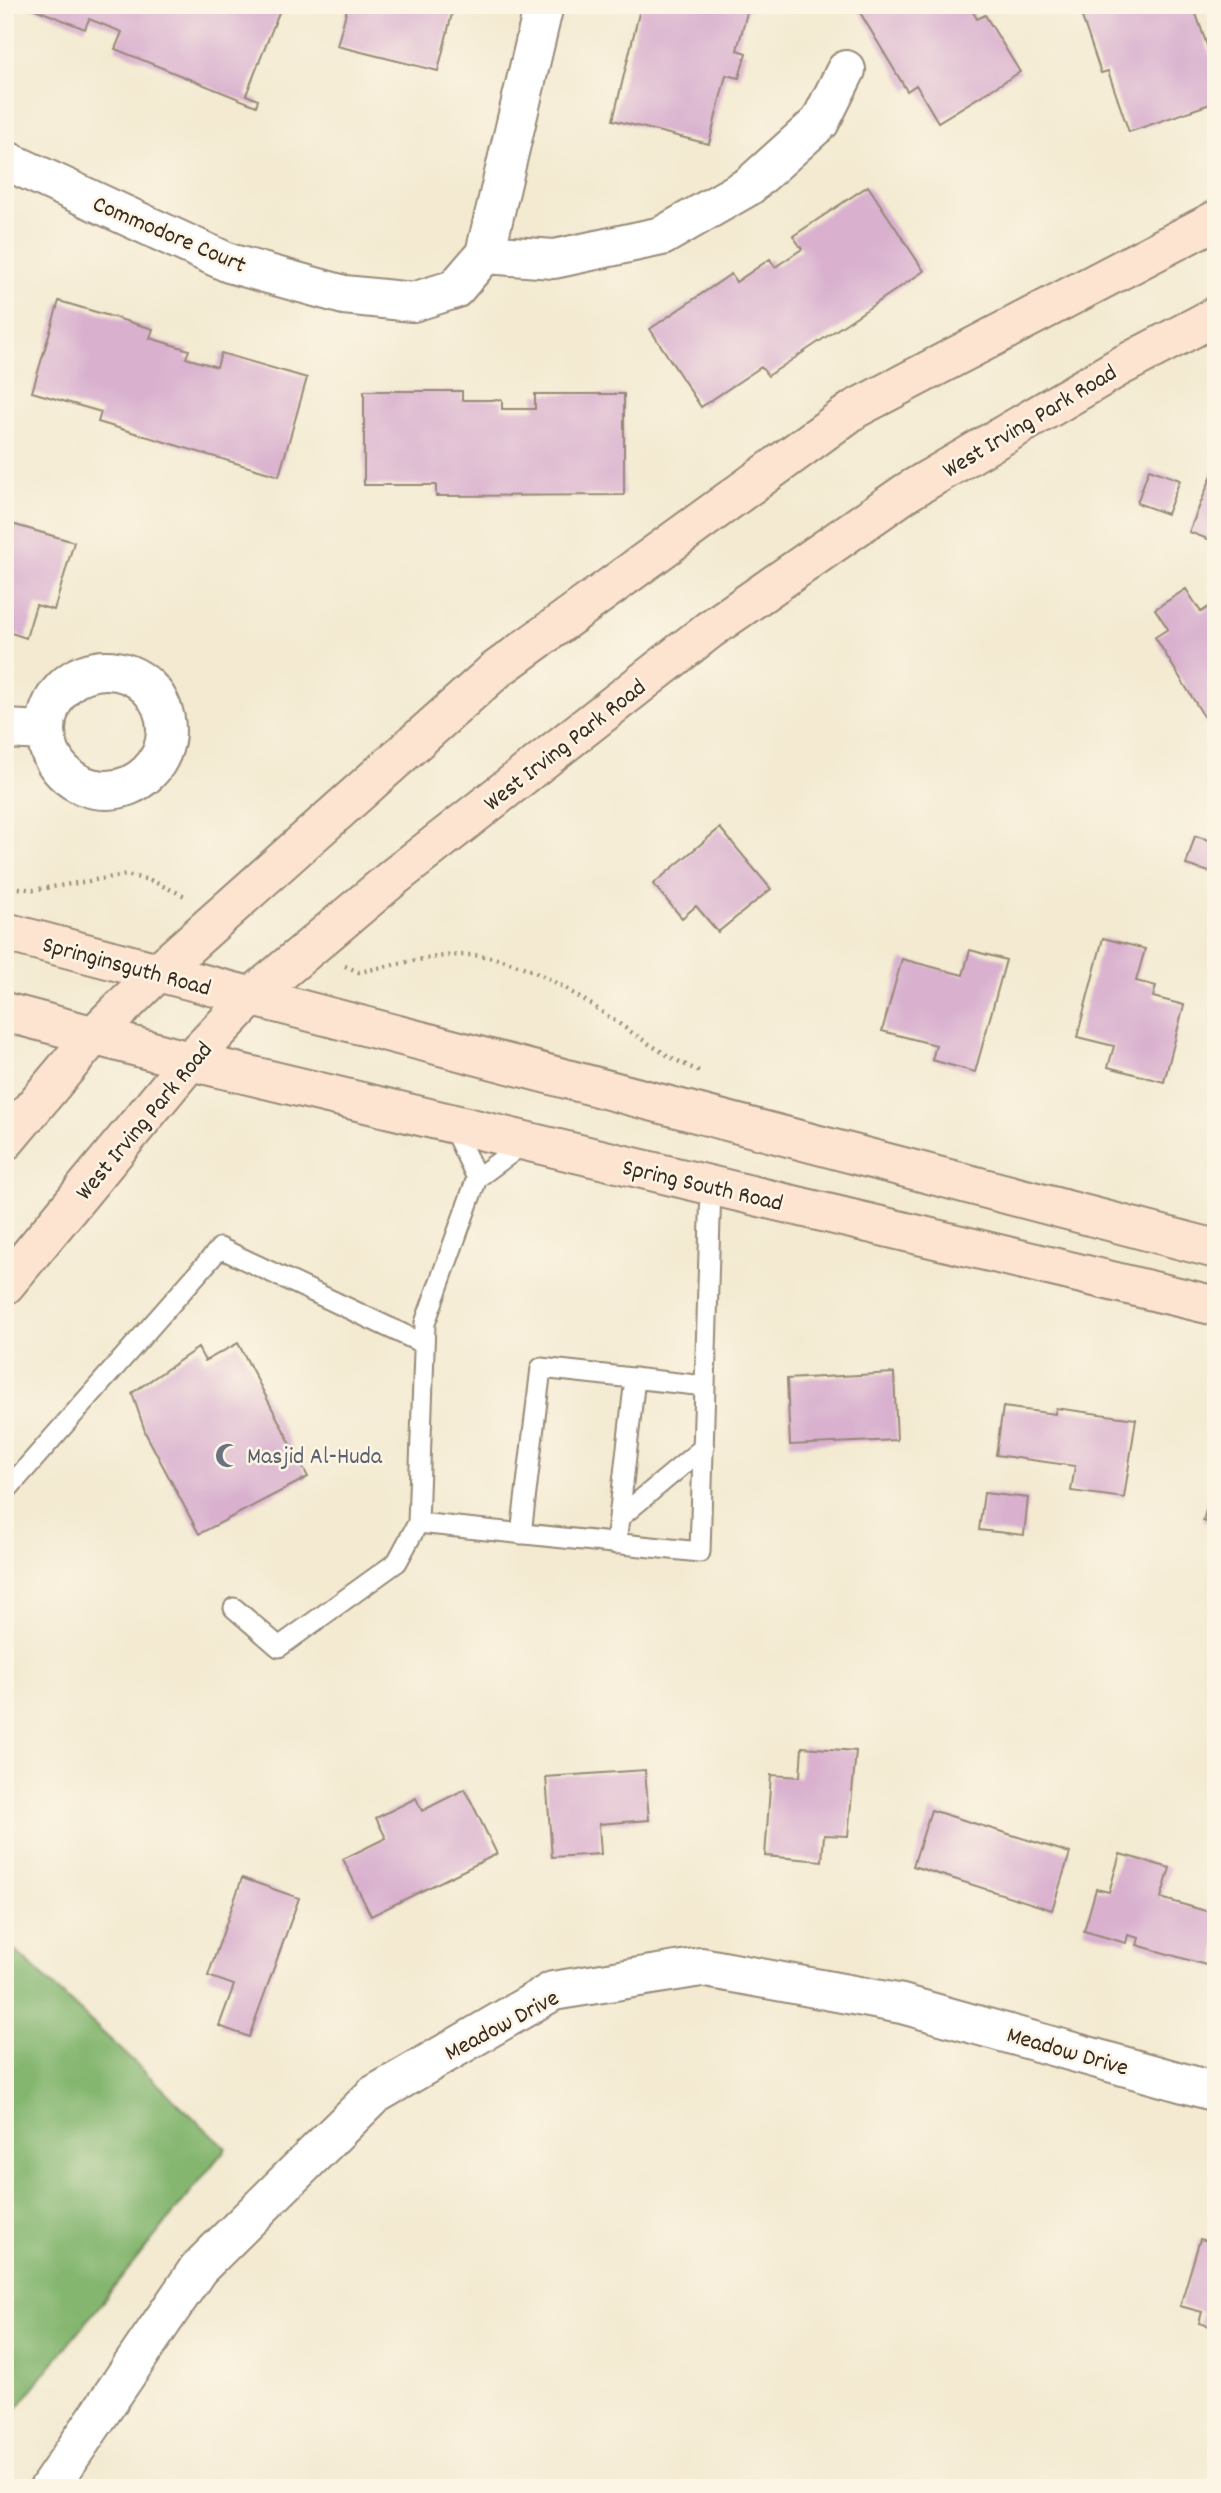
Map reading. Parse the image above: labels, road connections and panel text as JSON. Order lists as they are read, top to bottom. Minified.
{"streets":{"main road":["West Irving Park Road","Springinsguth Road","Spring South Road"],"street":["Commodore Court","Meadow Drive"]},"crossings":[["West Irving Park Road","Springinsguth Road"],["West Irving Park Road","Spring South Road"]],"places":{"mosque":["Masjid Al-Huda"]}}
